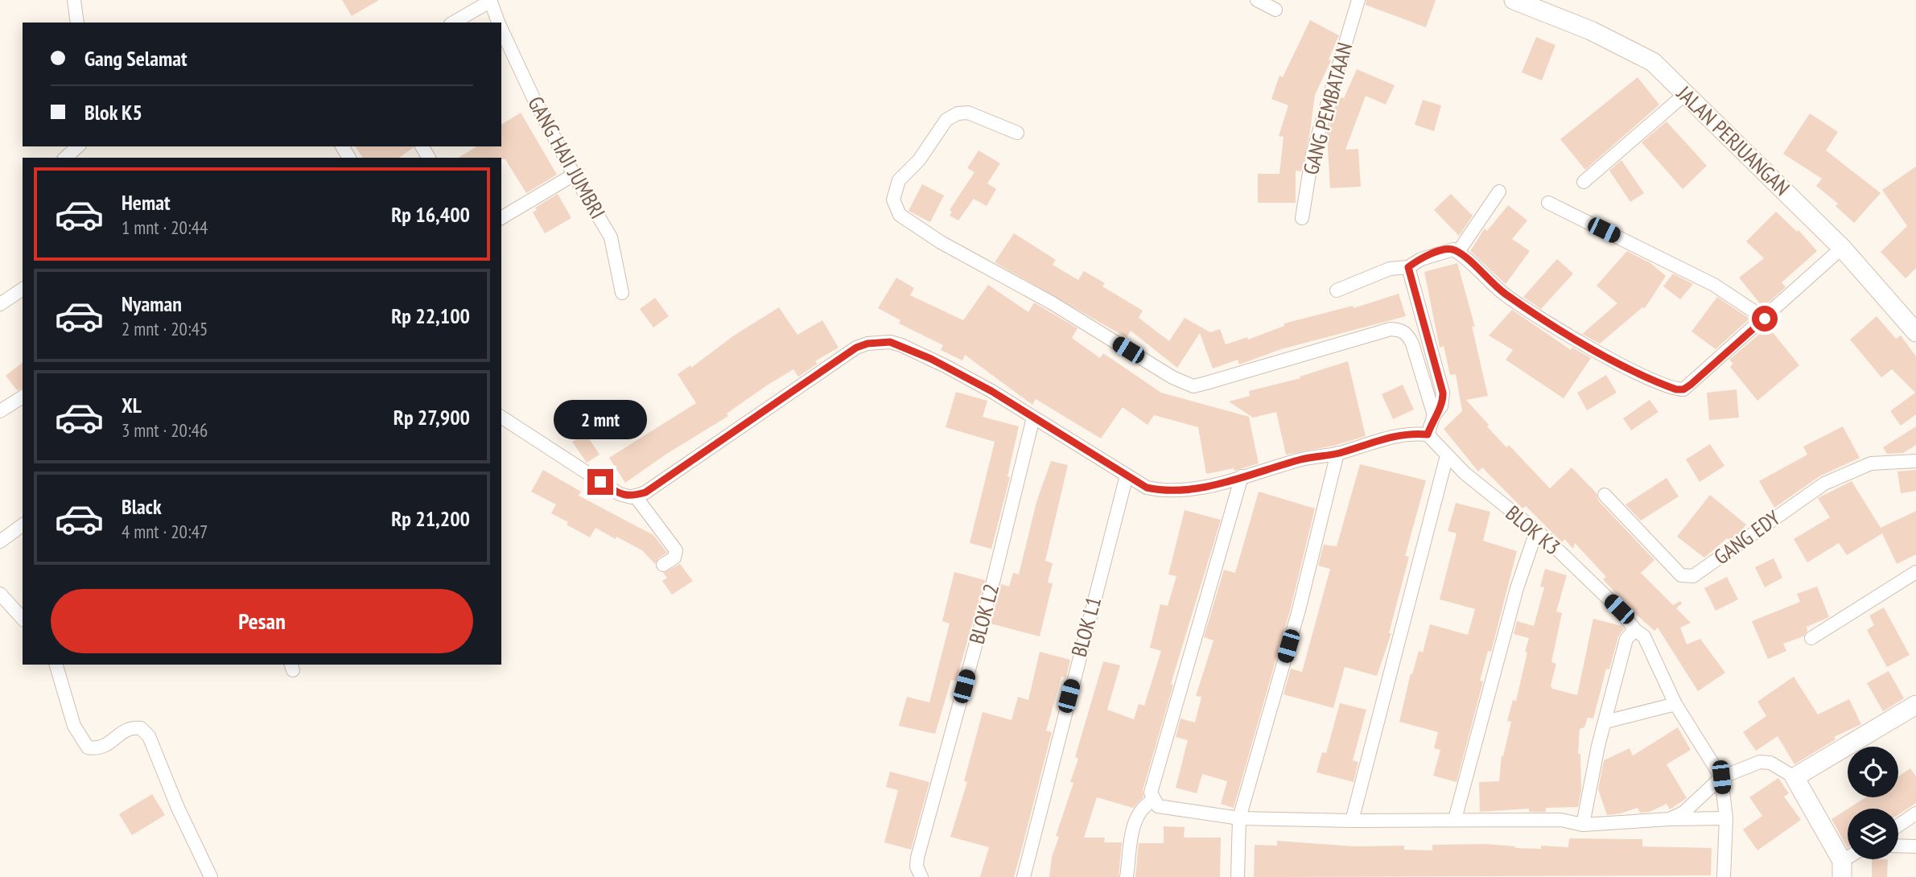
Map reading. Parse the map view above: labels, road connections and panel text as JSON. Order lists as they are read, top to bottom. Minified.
{"streets":{"street":["GANG PEMBATAAN","JALAN PERJUANGAN","GANG HAJI JUMBRI","BLOK K3","GANG EDY","BLOK L2","BLOK L1"]},"page":{"banner":["Gang Selamat","Blok K5"],"list":[{"name":"Hemat","note":"1 mnt · 20:44","value":"Rp 16,400"},{"name":"Nyaman","note":"2 mnt · 20:45","value":"Rp 22,100"},{"name":"XL","note":"3 mnt · 20:46","value":"Rp 27,900"},{"name":"Black","note":"4 mnt · 20:47","value":"Rp 21,200"}],"bubble":"2 mnt","buttons":"Pesan"}}
